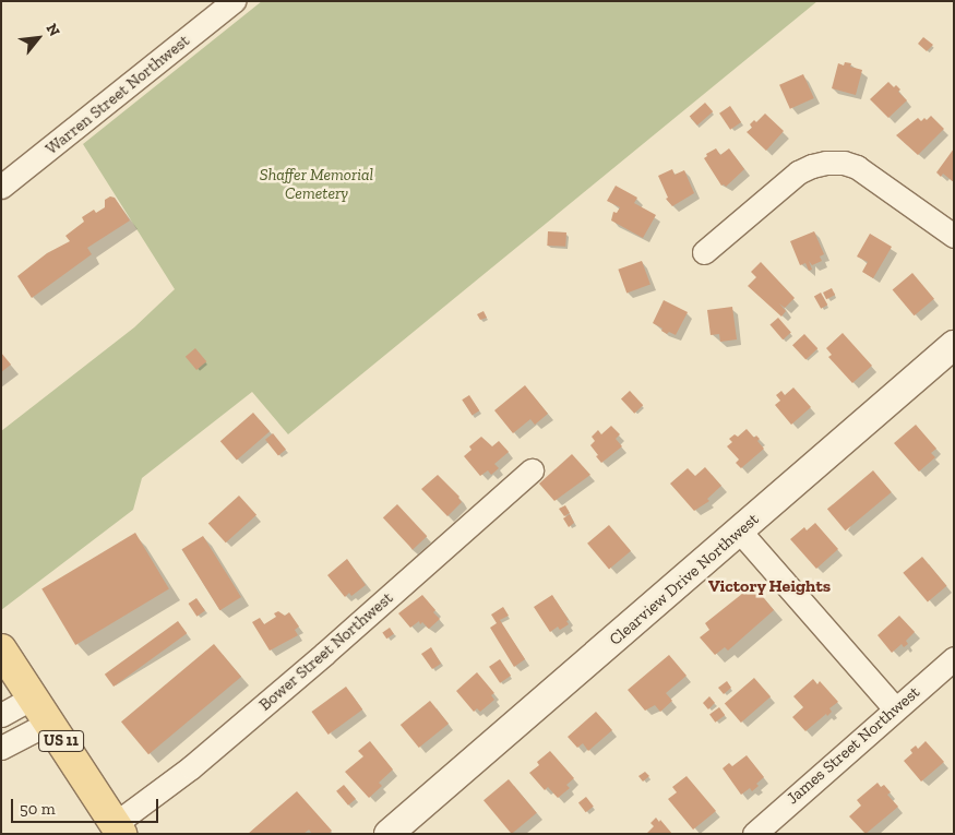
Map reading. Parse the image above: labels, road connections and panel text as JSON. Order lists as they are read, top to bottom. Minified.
{"streets":{"main road":["US 11"],"street":["Warren Street Northwest","Clearview Drive Northwest","Bower Street Northwest","James Street Northwest"]},"crossings":[["Bower Street Northwest","US 11"]],"districts":["Victory Heights"],"parks":["Shaffer Memorial Cemetery"],"scale_bar":"50 m","north":"top right"}
